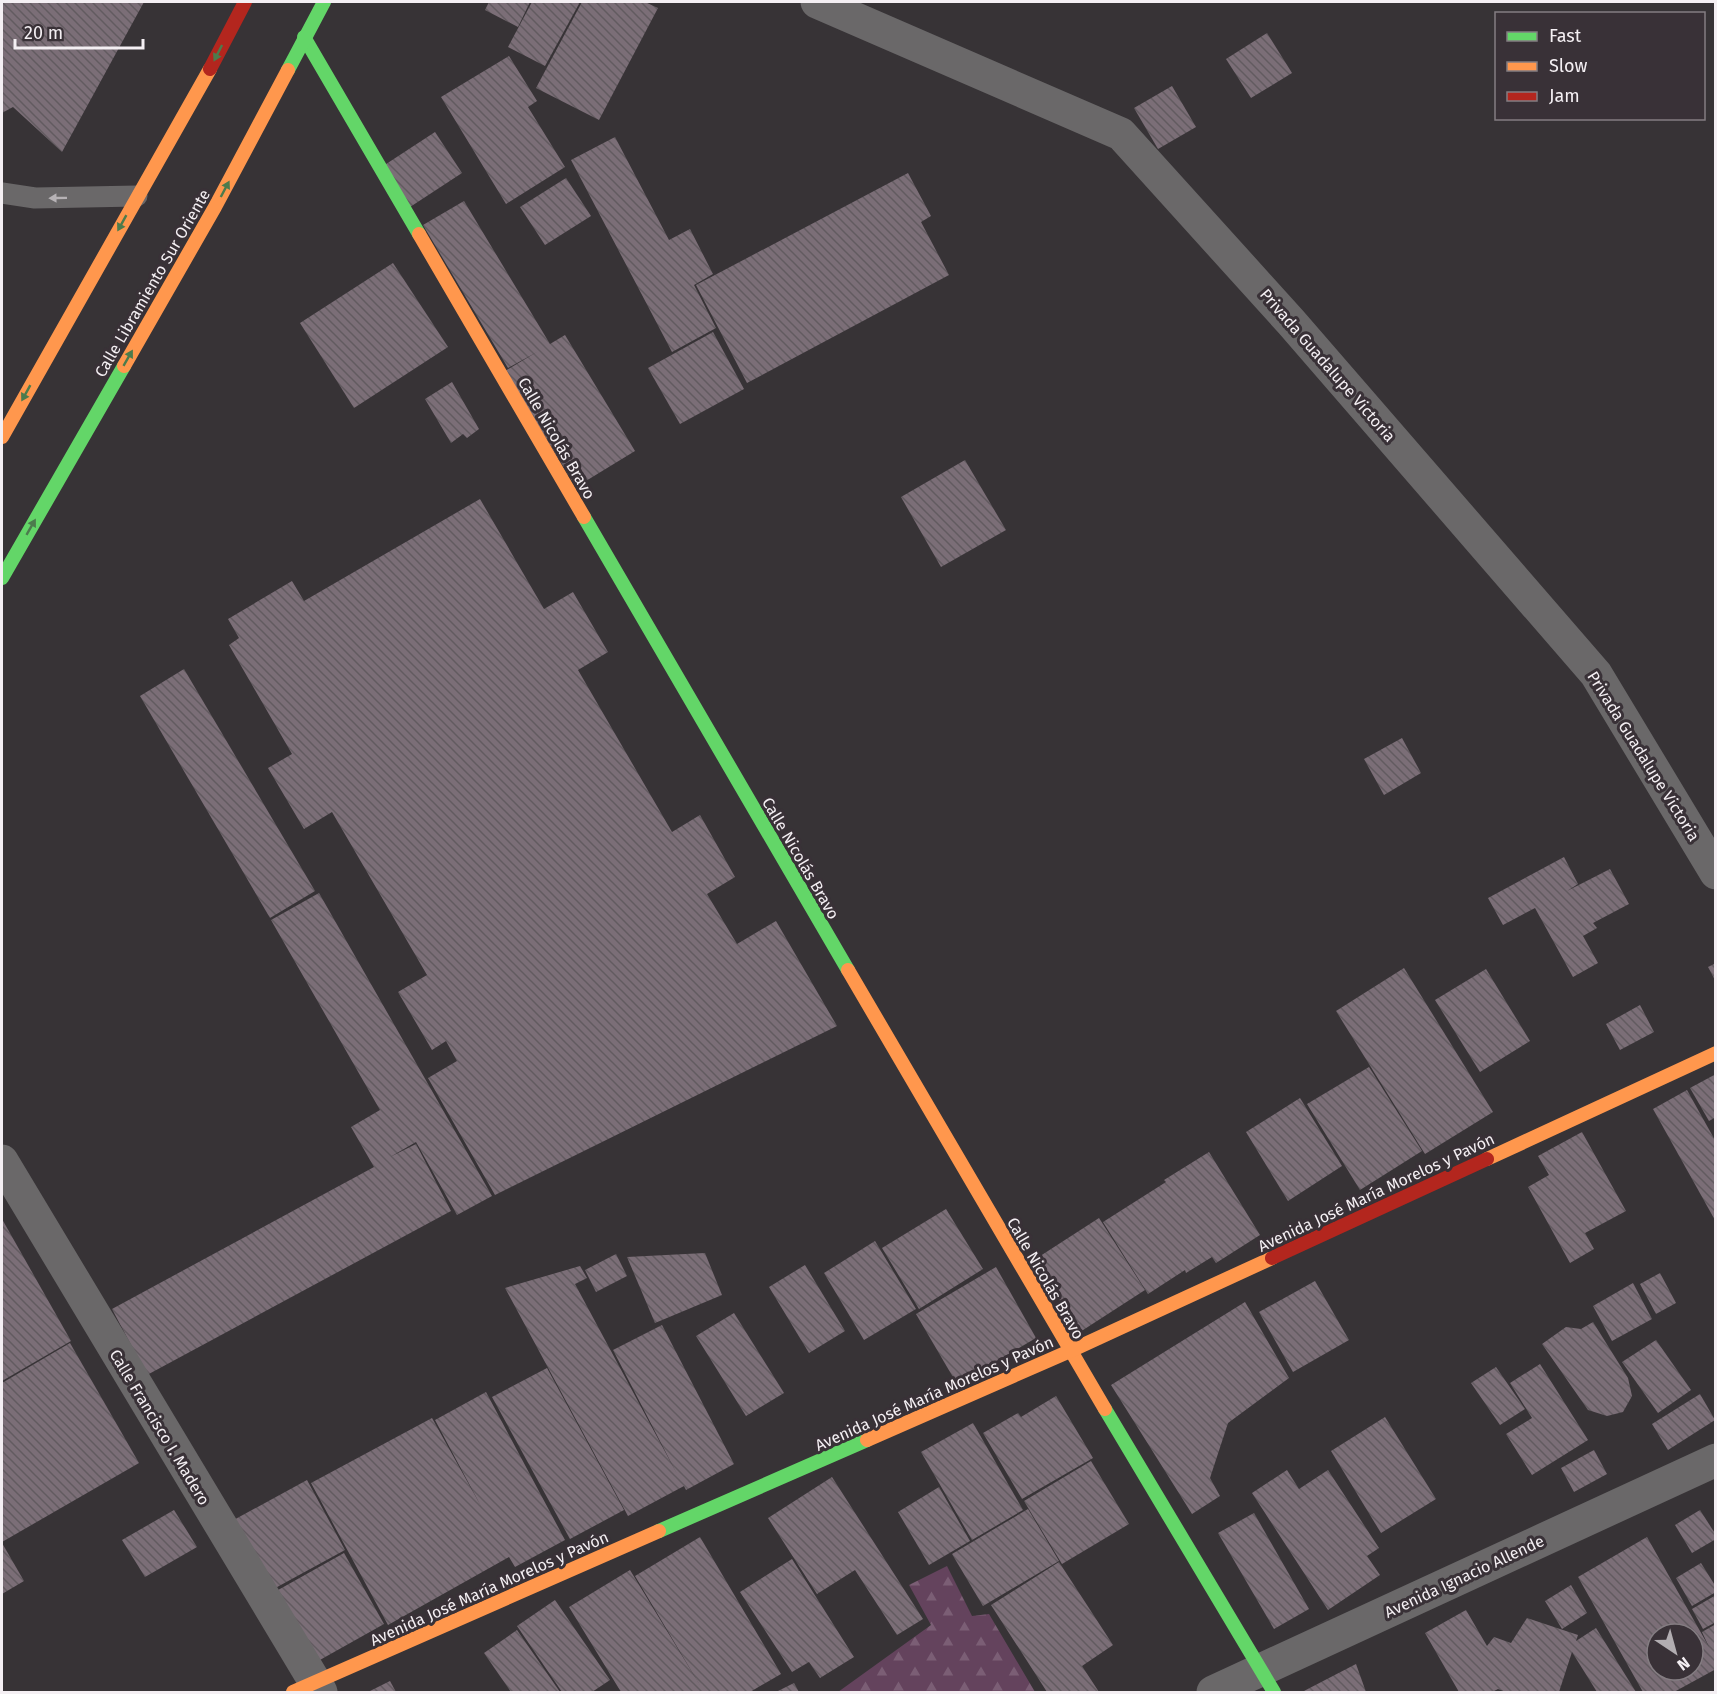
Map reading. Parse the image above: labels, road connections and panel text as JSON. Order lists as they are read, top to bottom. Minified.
{"streets":{"street":["Calle Libramiento Sur Oriente","Privada Guadalupe Victoria","Calle Nicolás Bravo","Avenida José María Morelos y Pavón","Calle Francisco I. Madero","Avenida Ignacio Allende"]},"crossings":[["Calle Libramiento Sur Oriente","Calle Nicolás Bravo"],["Calle Nicolás Bravo","Avenida José María Morelos y Pavón"],["Calle Nicolás Bravo","Avenida Ignacio Allende"],["Avenida José María Morelos y Pavón","Calle Francisco I. Madero"]],"legend":["Fast","Slow","Jam"],"scale_bar":"20 m","north":"bottom right"}
